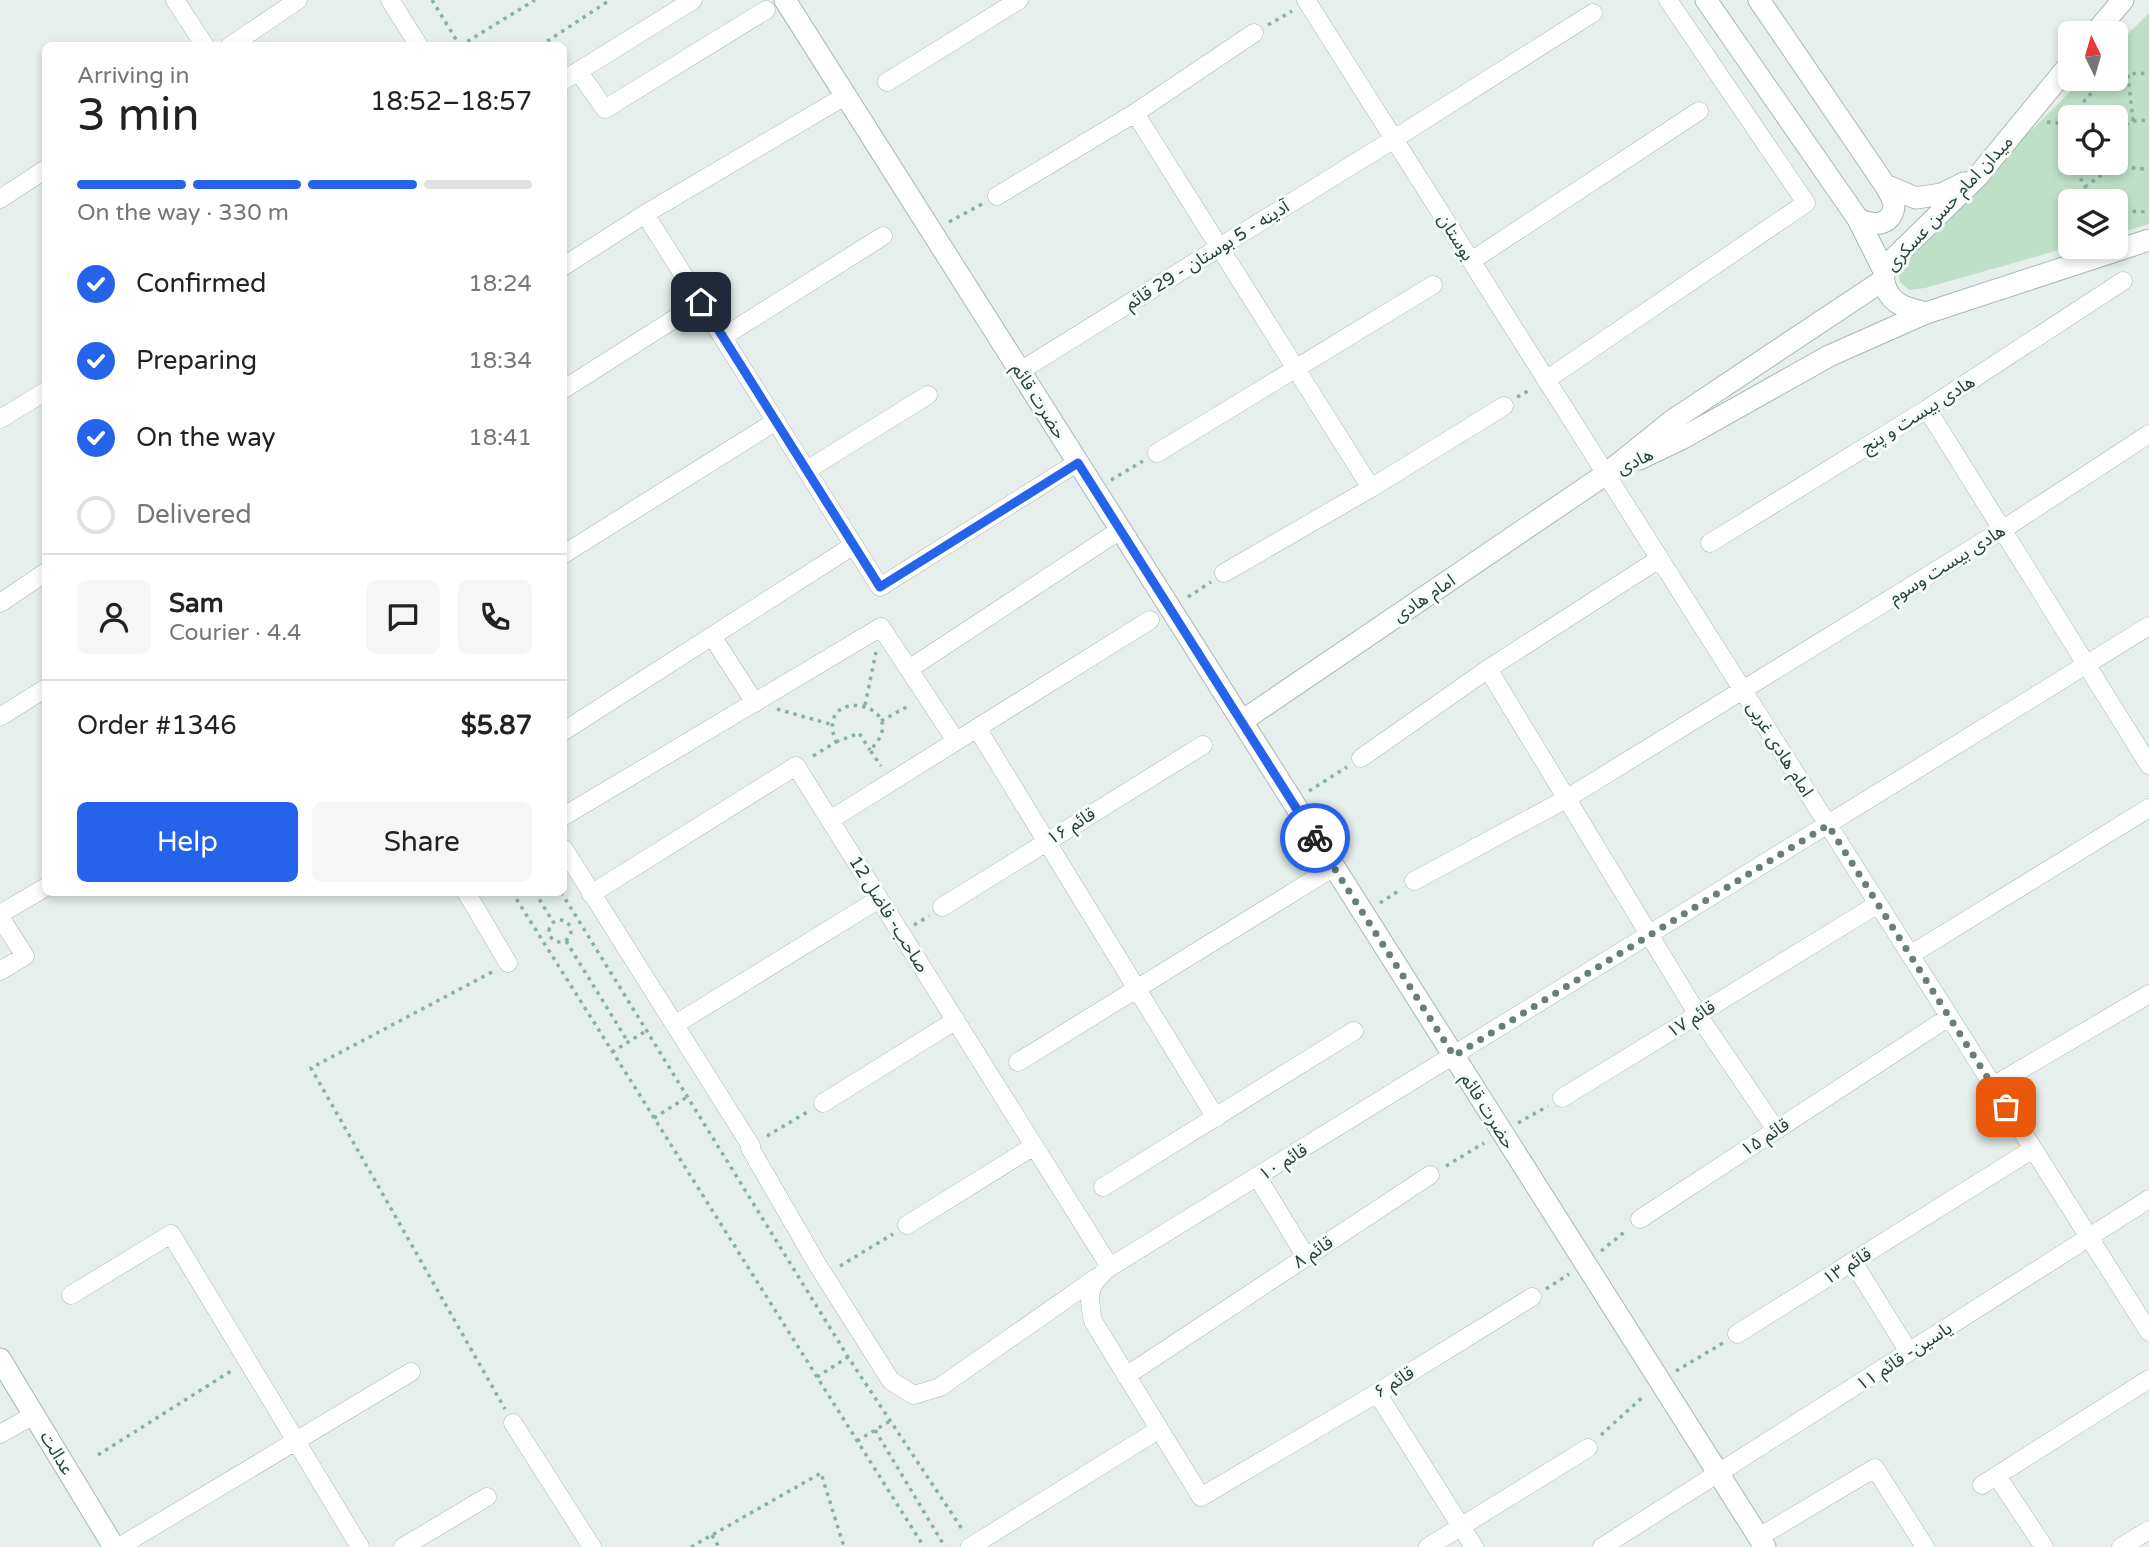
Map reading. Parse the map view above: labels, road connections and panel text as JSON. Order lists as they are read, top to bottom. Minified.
{"streets":{"street":["میدان امام حسن عسکری","بوستان","آدینه - 5 بوستان - 29 قائم","حضرت قائم","هادی بیست و پنج","هادی","هادی بیست وسوم","امام هادی","امام هادی غربی","قائم ۱۶","صاحب- فاضل 12","قائم ۱۷","قائم ۱۵","قائم ۱۰","قائم ۸","قائم ۱۳","یاسین- قائم ۱۱","قائم ۶","عدالت"]},"crossings":[["میدان امام حسن عسکری","هادی"],["بوستان","آدینه - 5 بوستان - 29 قائم"],["بوستان","هادی"],["بوستان","امام هادی"],["بوستان","امام هادی غربی"],["آدینه - 5 بوستان - 29 قائم","حضرت قائم"],["حضرت قائم","امام هادی"],["حضرت قائم","قائم ۱۰"],["حضرت قائم","یاسین- قائم ۱۱"],["هادی","امام هادی"],["هادی","امام هادی غربی"],["هادی بیست وسوم","امام هادی غربی"],["امام هادی","امام هادی غربی"],["امام هادی غربی","قائم ۱۷"],["امام هادی غربی","قائم ۱۵"],["امام هادی غربی","قائم ۱۰"],["امام هادی غربی","قائم ۱۳"],["امام هادی غربی","یاسین- قائم ۱۱"],["صاحب- فاضل 12","قائم ۱۰"]],"north":"top","page":{"heading":["3 min","Arriving in","18:52–18:57"],"panel":["Sam","Courier · 4.4","Order #1346","$5.87"],"bar":"On the way · 330 m","list":[["Confirmed","18:24"],["Preparing","18:34"],["On the way","18:41"],"Delivered"],"buttons":["Help","Share"]}}
